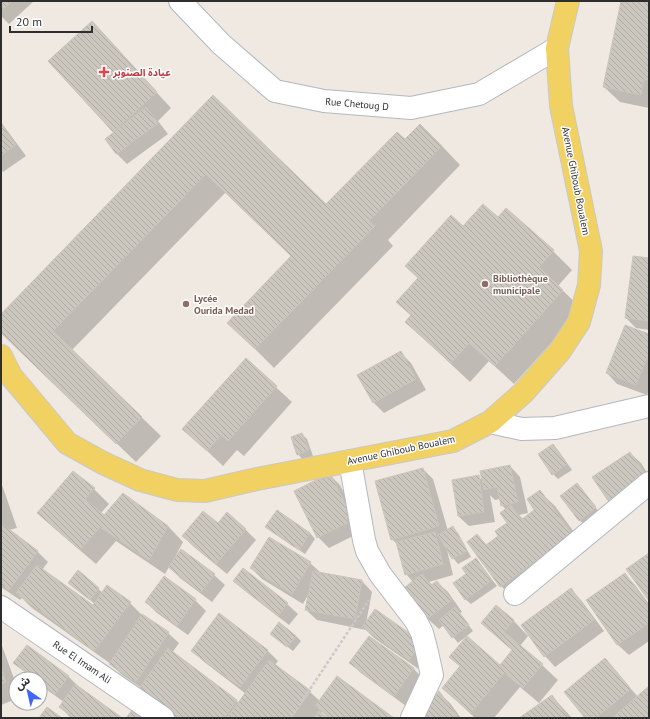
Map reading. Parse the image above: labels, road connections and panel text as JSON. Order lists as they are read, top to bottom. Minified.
{"streets":{"main road":["Avenue Ghiboub Boualem"],"street":["Rue Chetoug D","Rue El Imam Ali"]},"crossings":[["Rue Chetoug D","Avenue Ghiboub Boualem"]],"places":{"health":["عيادة الصنوبر"],"other":["Bibliothèque municipale","Lycée Ourida Medad"]},"scale_bar":"20 m","north":"top left"}
